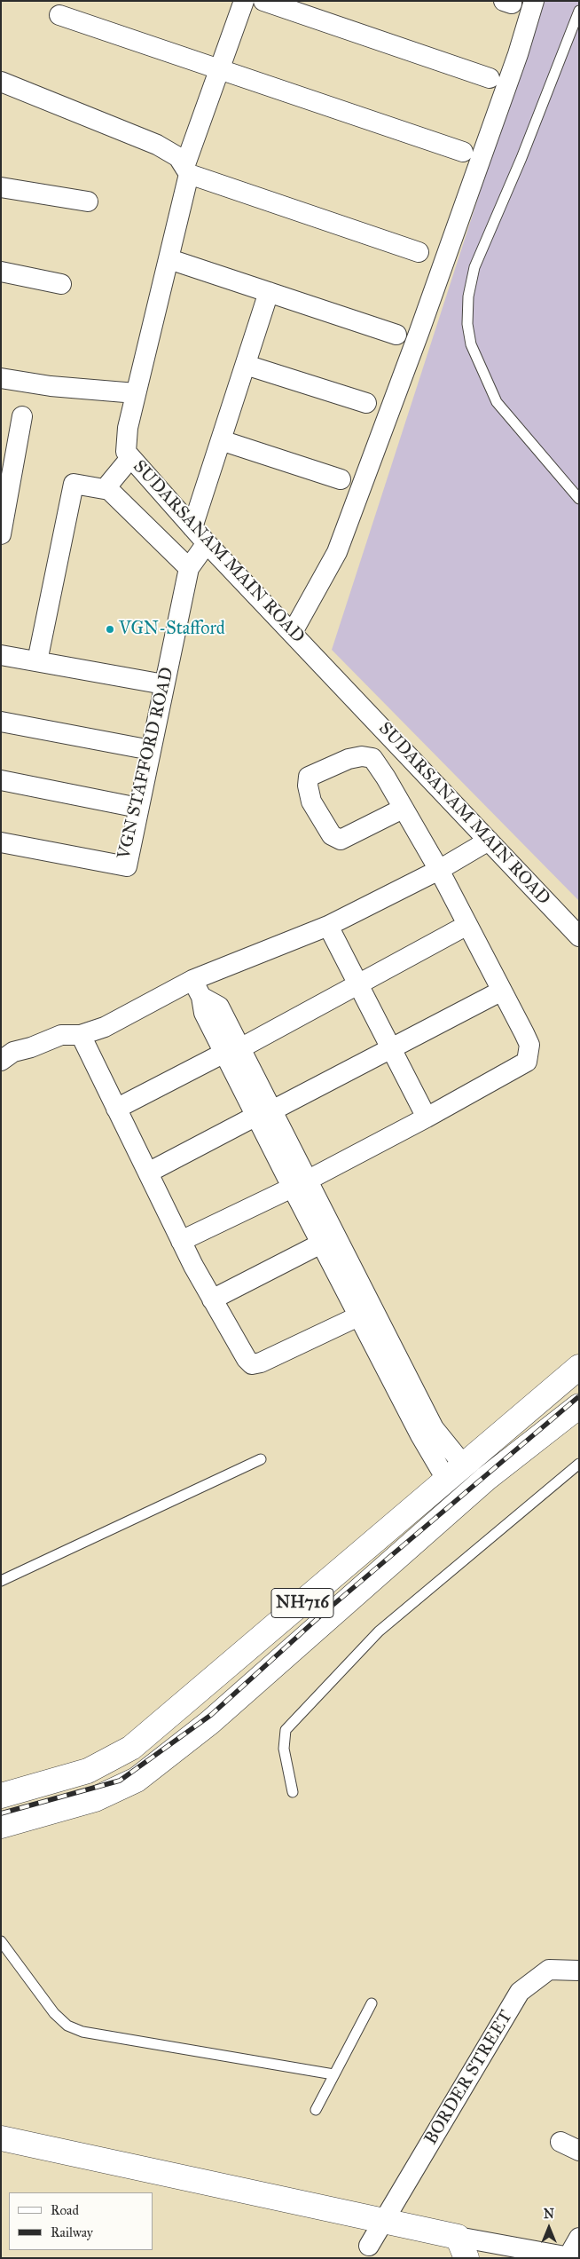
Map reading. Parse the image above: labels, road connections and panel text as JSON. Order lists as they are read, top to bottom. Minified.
{"streets":{"main road":["NH716"],"street":["SUDARSANAM MAIN ROAD","VGN STAFFORD ROAD","BORDER STREET"]},"crossings":[["SUDARSANAM MAIN ROAD","VGN STAFFORD ROAD"]],"places":["VGN-Stafford"],"legend":["Road","Railway"],"north":"top"}
